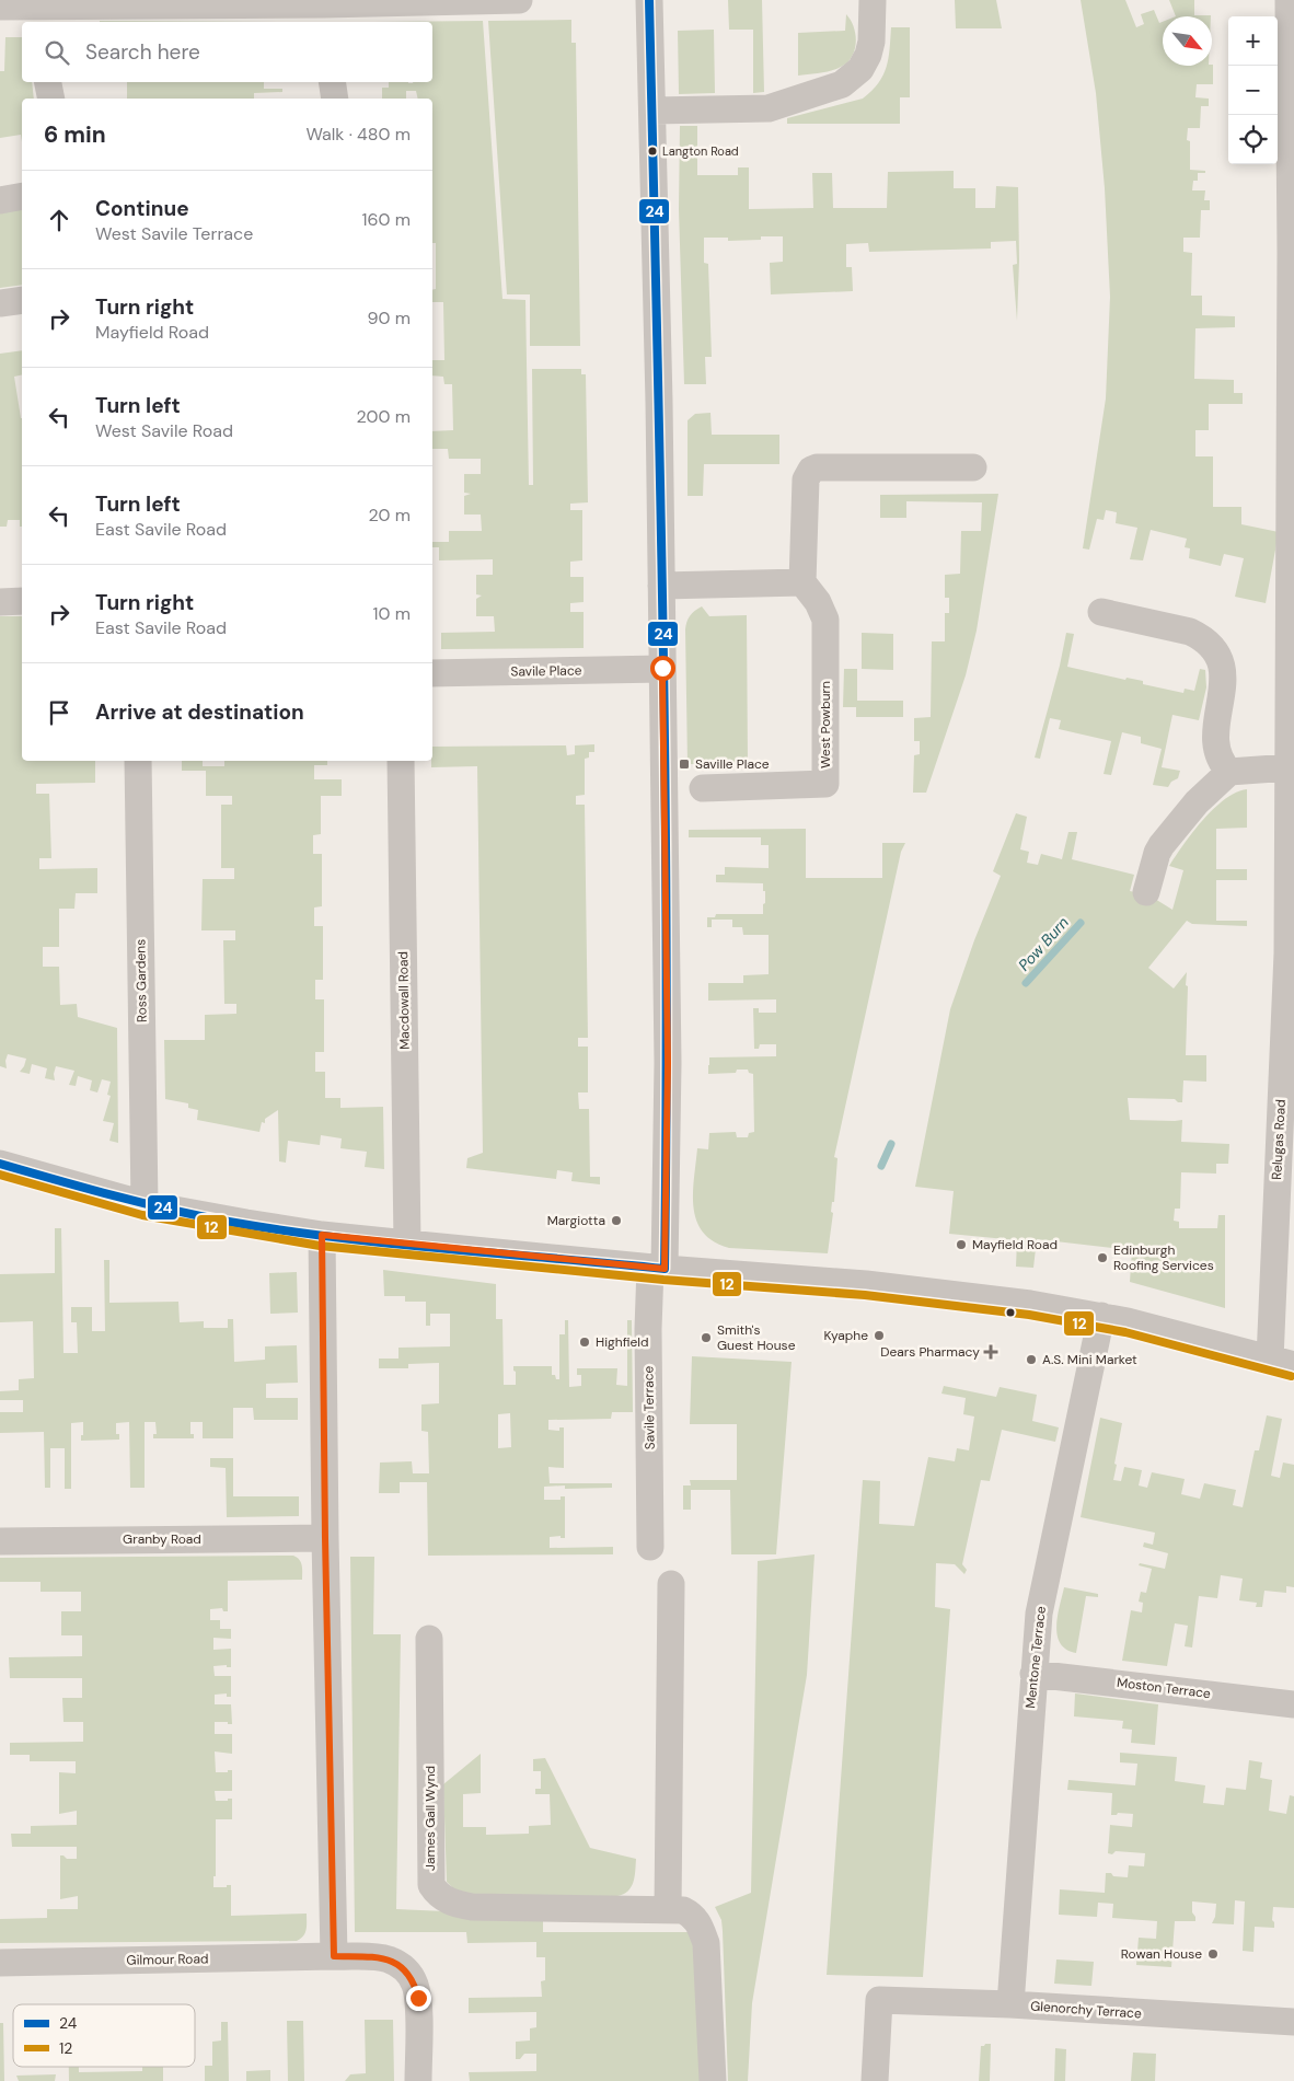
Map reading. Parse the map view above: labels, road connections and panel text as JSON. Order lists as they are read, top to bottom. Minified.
{"streets":{"street":["Savile Place","West Powburn","Ross Gardens","Macdowall Road","Relugas Road","Savile Terrace","Granby Road","Mentone Terrace","Moston Terrace","James Gall Wynd","Gilmour Road","Glenorchy Terrace"]},"crossings":[["Savile Place","Savile Terrace"],["Mentone Terrace","Moston Terrace"],["Mentone Terrace","Glenorchy Terrace"]],"water":["Pow Burn"],"places":{"other":["Langton Road","Margiotta","Mayfield Road","Edinburgh Roofing Services","Kyaphe","Smith's Guest House","Highfield","A.S. Mini Market","Rowan House"],"transit":["Saville Place"],"health":["Dears Pharmacy"]},"lines":["transit line 24","transit line 12"],"legend":["24","12"],"north":"bottom right","page":{"map_buttons":["+","−"],"search":"Search here","heading":["6 min","Walk · 480 m"],"list":[["Continue","West Savile Terrace","160 m"],["Turn right","Mayfield Road","90 m"],["Turn left","West Savile Road","200 m"],["Turn left","East Savile Road","20 m"],["Turn right","East Savile Road","10 m"],"Arrive at destination"]}}
